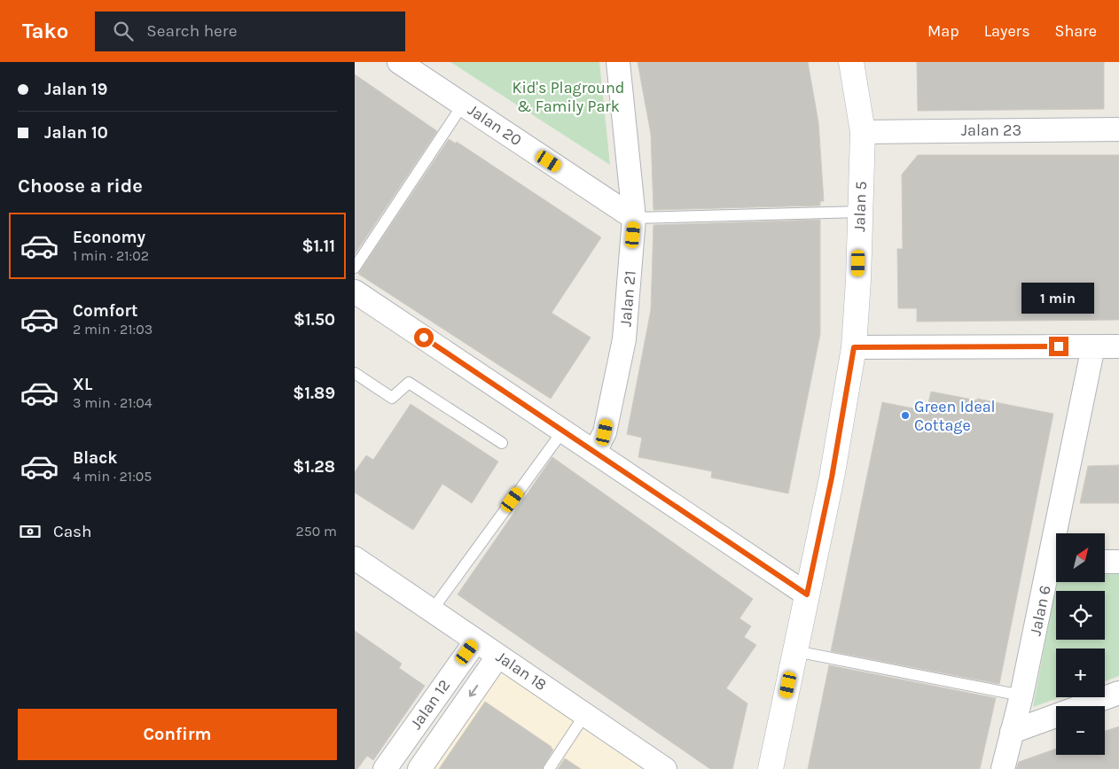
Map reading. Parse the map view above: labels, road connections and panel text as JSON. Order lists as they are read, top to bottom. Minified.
{"streets":{"street":["Jalan 20","Jalan 23","Jalan 5","Jalan 21","Jalan 6","Jalan 18","Jalan 12"]},"crossings":[["Jalan 20","Jalan 21"],["Jalan 23","Jalan 5"],["Jalan 18","Jalan 12"]],"parks":["Kid's Plaground & Family Park"],"places":["Green Ideal Cottage"],"north":"top right","page":{"header":"Tako","search":"Search here","nav":["Map","Layers","Share"],"banner":["Jalan 19","Jalan 10"],"heading":"Choose a ride","list":[{"name":"Economy","note":"1 min · 21:02","value":"$1.11"},{"name":"Comfort","note":"2 min · 21:03","value":"$1.50"},{"name":"XL","note":"3 min · 21:04","value":"$1.89"},{"name":"Black","note":"4 min · 21:05","value":"$1.28"}],"bubble":"1 min","pay":["Cash","250 m"],"map_buttons":["+","−"],"buttons":"Confirm"}}
